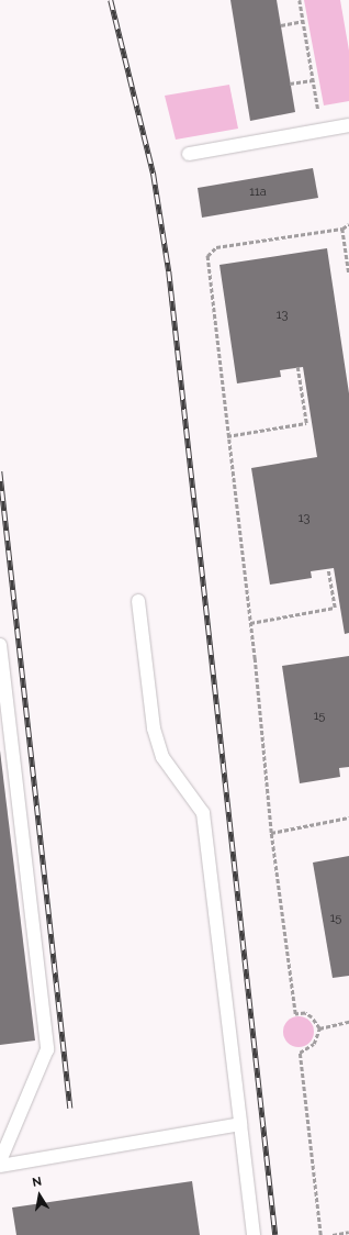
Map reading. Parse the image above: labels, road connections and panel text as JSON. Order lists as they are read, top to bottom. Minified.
{"house_numbers":["11a","13","13","15","15"],"north":"top"}
